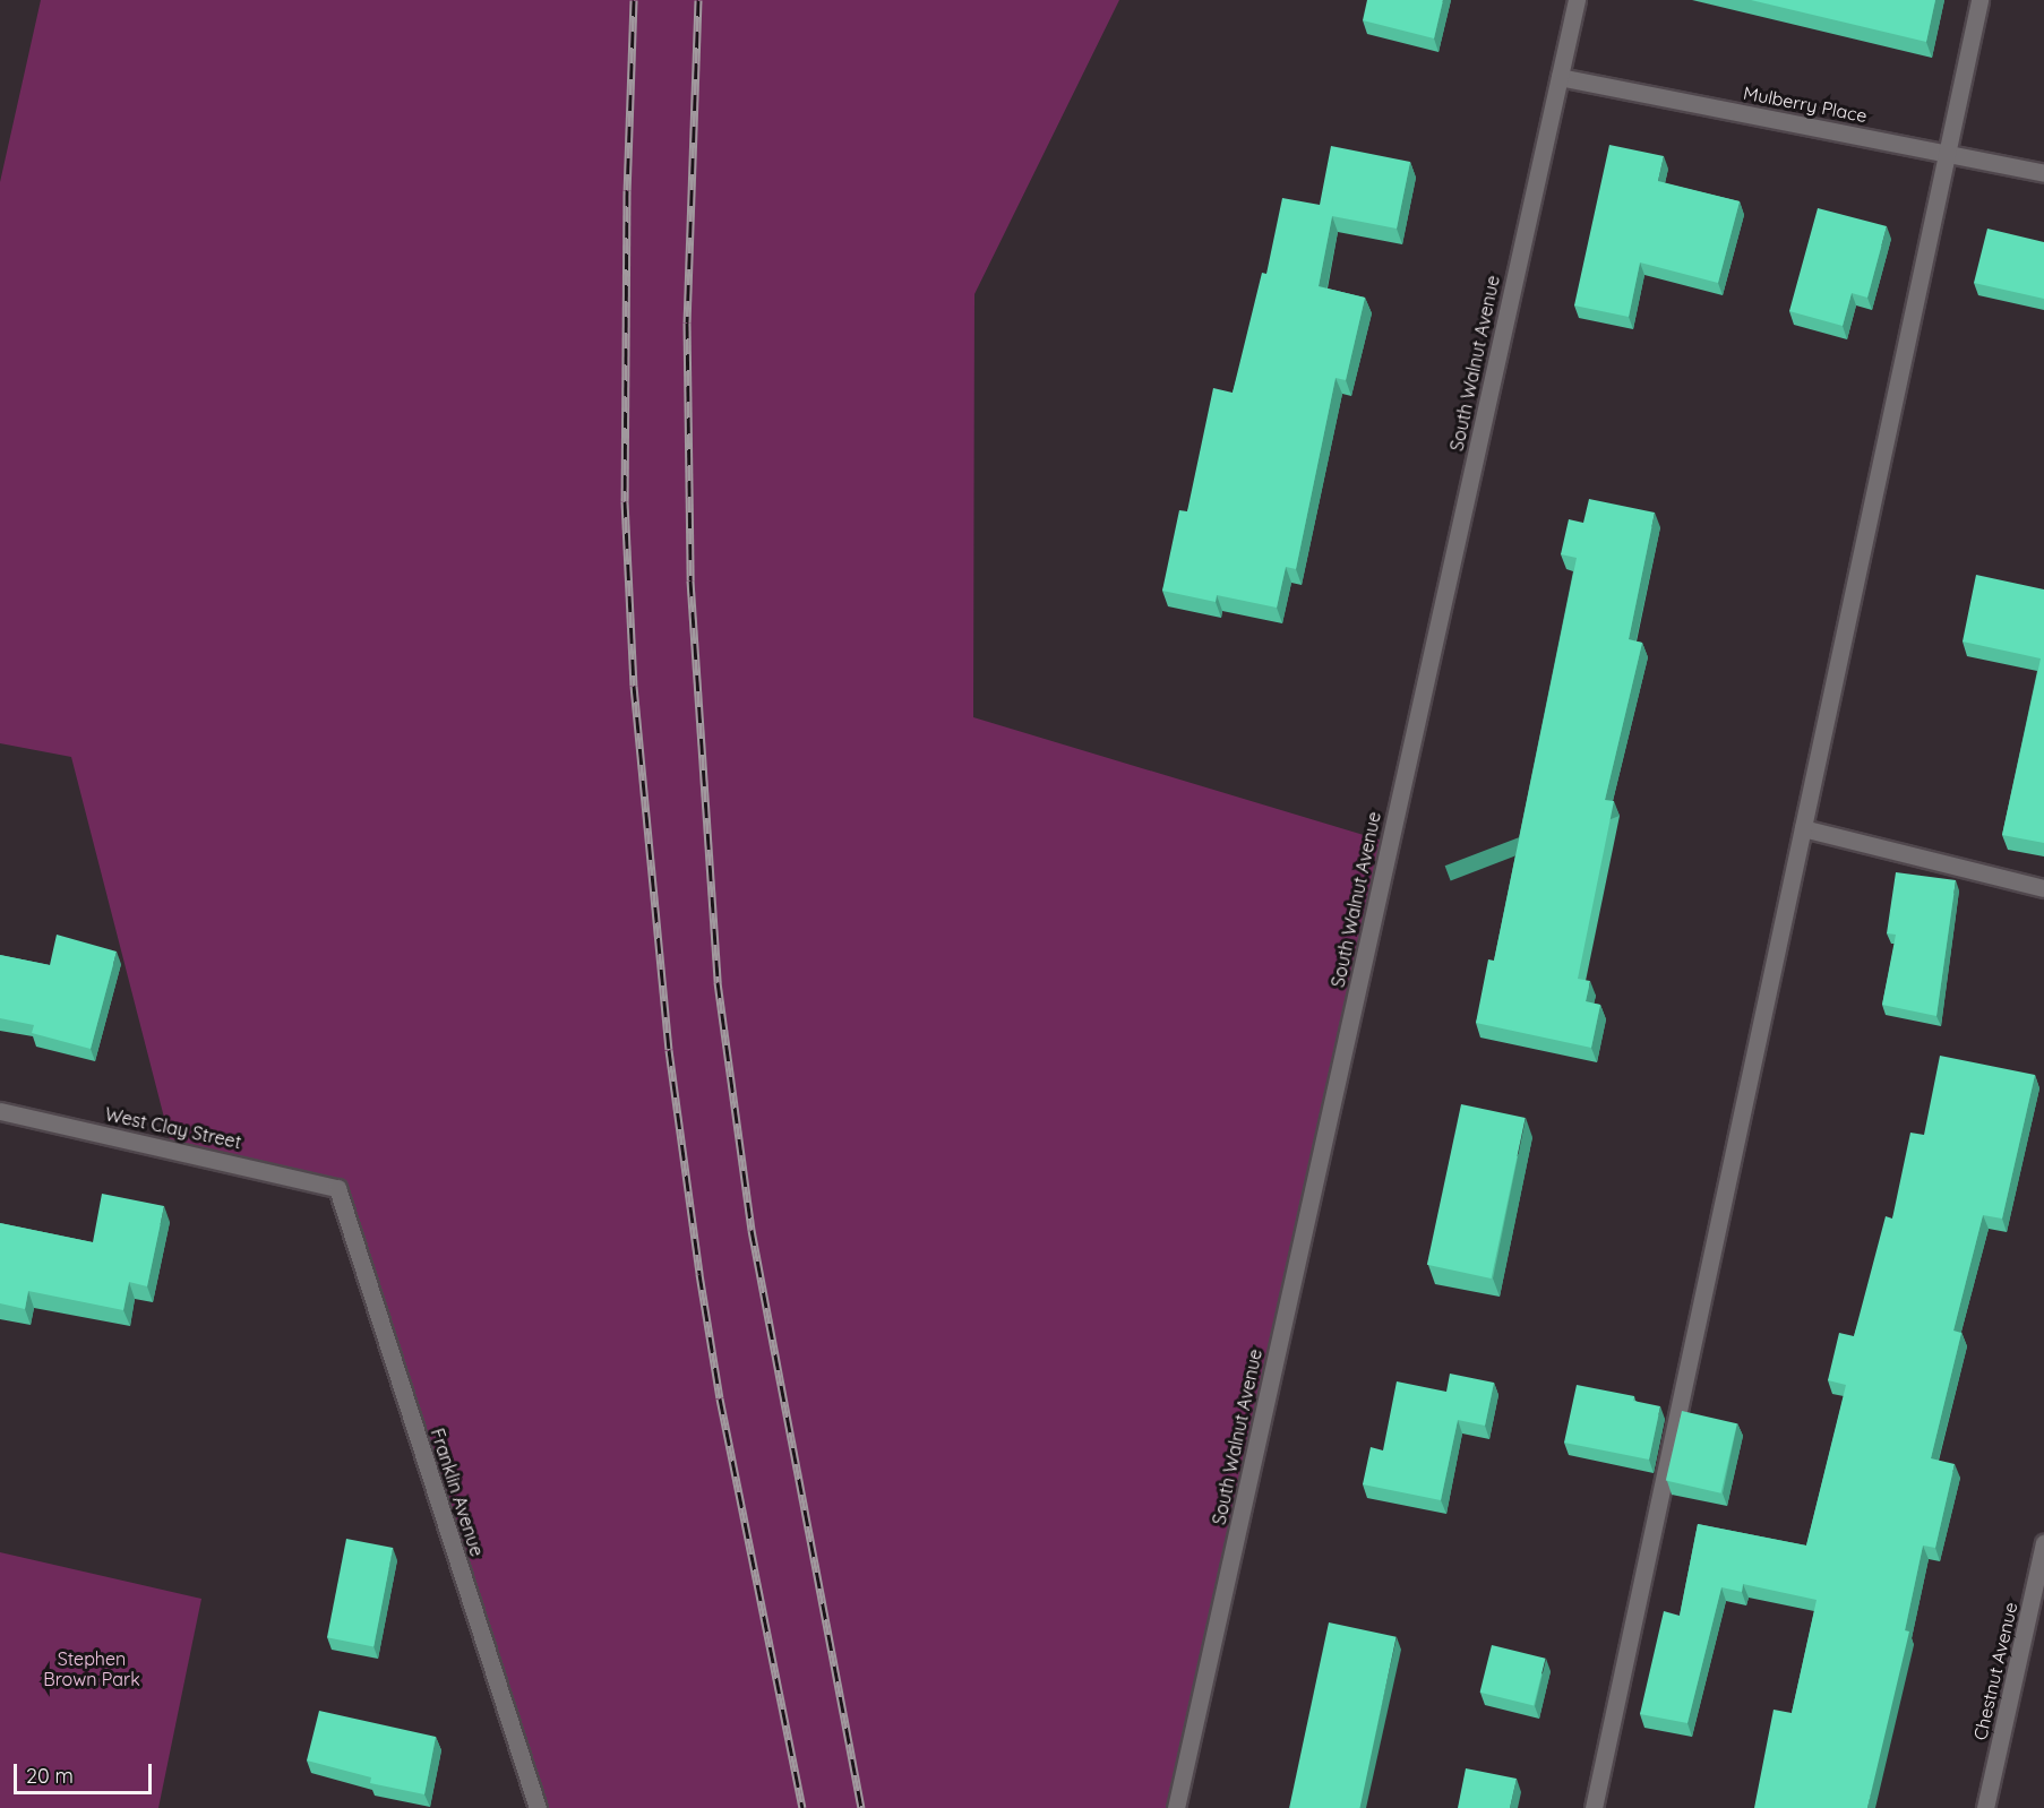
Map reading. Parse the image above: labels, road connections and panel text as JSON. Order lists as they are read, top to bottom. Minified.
{"streets":{"street":["Mulberry Place","South Walnut Avenue","West Clay Street","Franklin Avenue","Chestnut Avenue"]},"crossings":[["Mulberry Place","South Walnut Avenue"],["West Clay Street","Franklin Avenue"]],"parks":["Stephen Brown Park"],"scale_bar":"20 m"}
